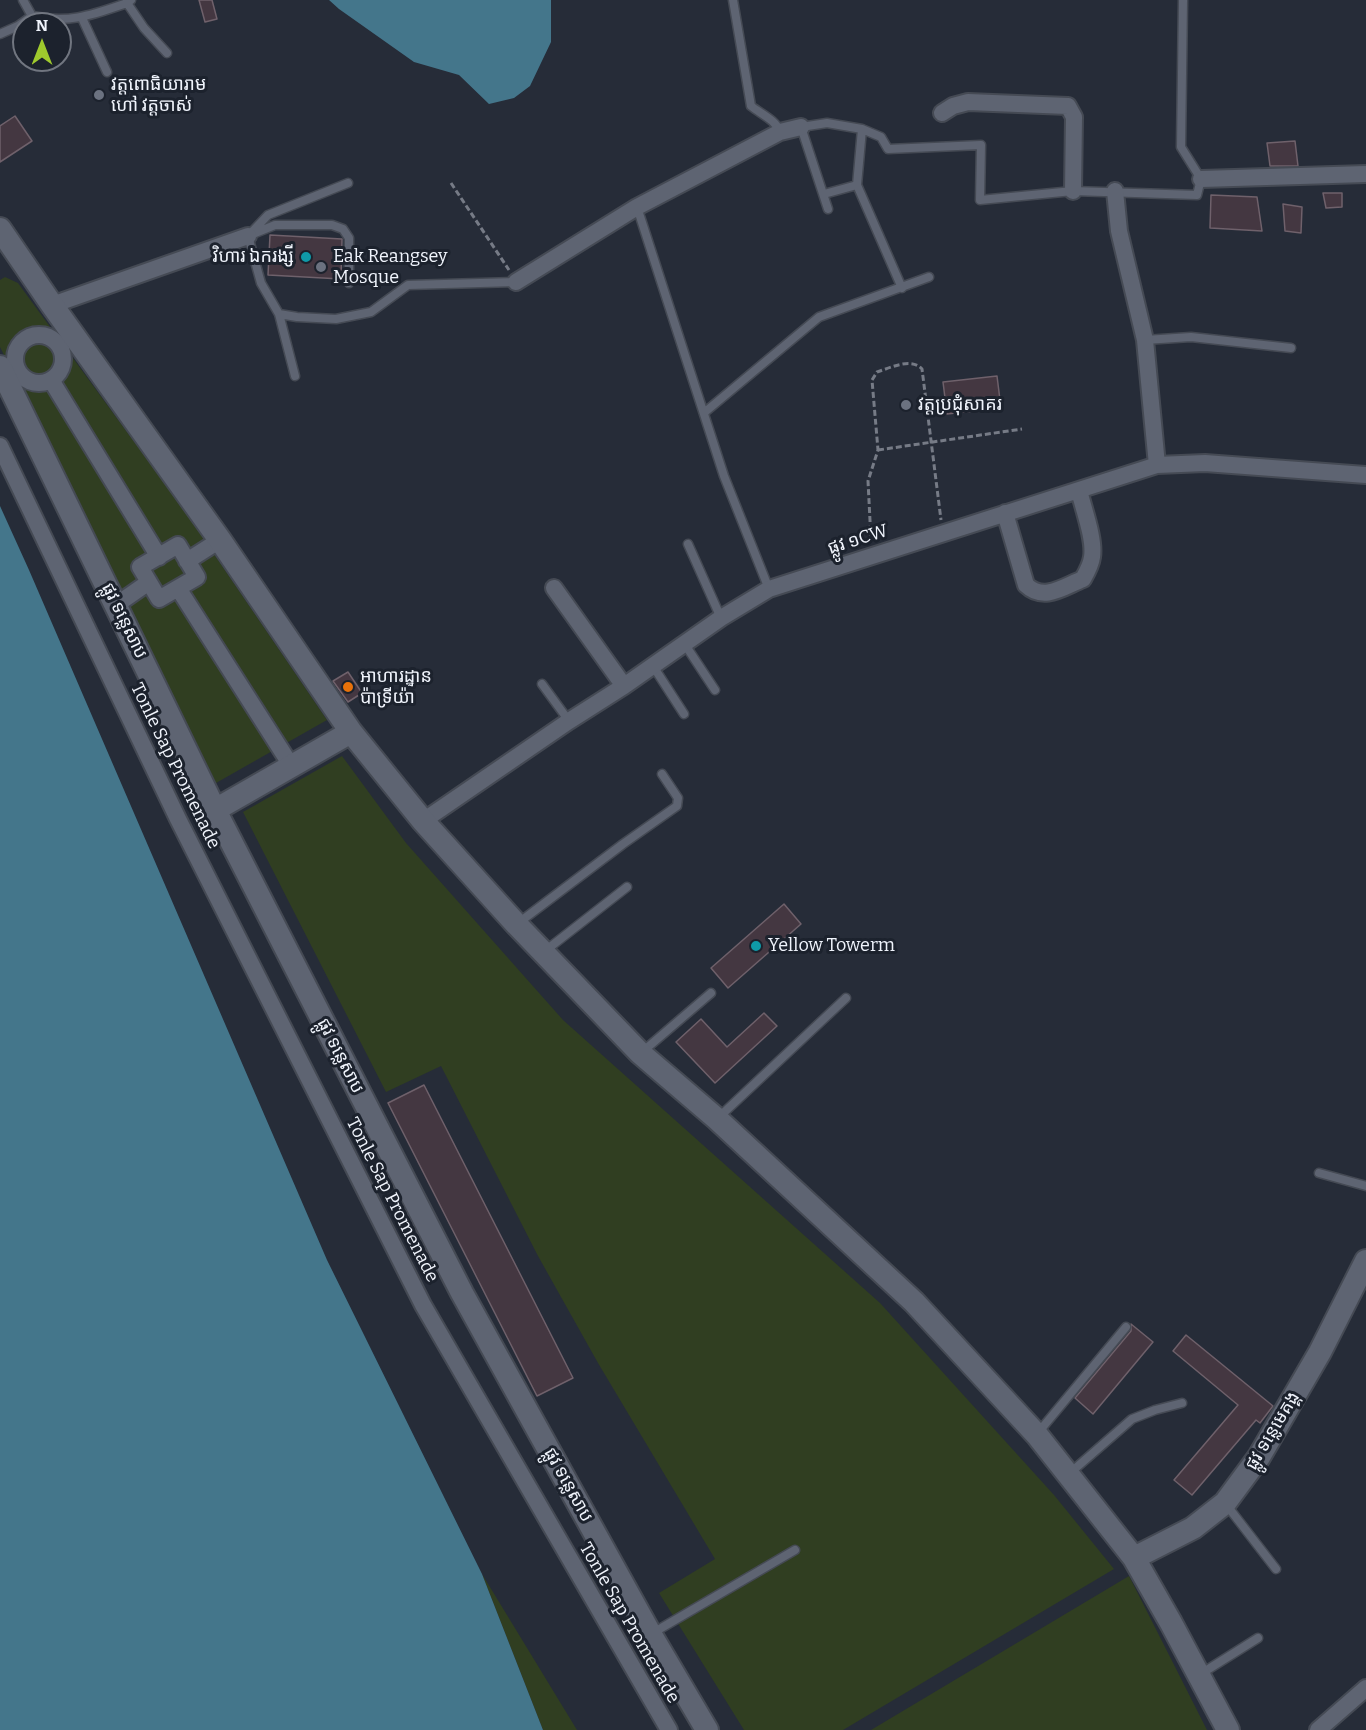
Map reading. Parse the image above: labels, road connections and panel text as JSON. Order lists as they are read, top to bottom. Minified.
{"streets":{"street":["ផ្លូវ ១CW","ផ្លូវ ទន្លេសាប","Tonle Sap Promenade","ផ្លូវ ទន្លេមេគង្គ"]},"places":["វត្តពោធិយារាម ហៅ វត្តចាស់","វិហារ ឯករង្សី","Eak Reangsey Mosque","វត្តប្រជុំសាគរ","អាហារដ្ឋាន ប៉ាទ្រីយ៉ា","Yellow Towerm"],"north":"top"}
